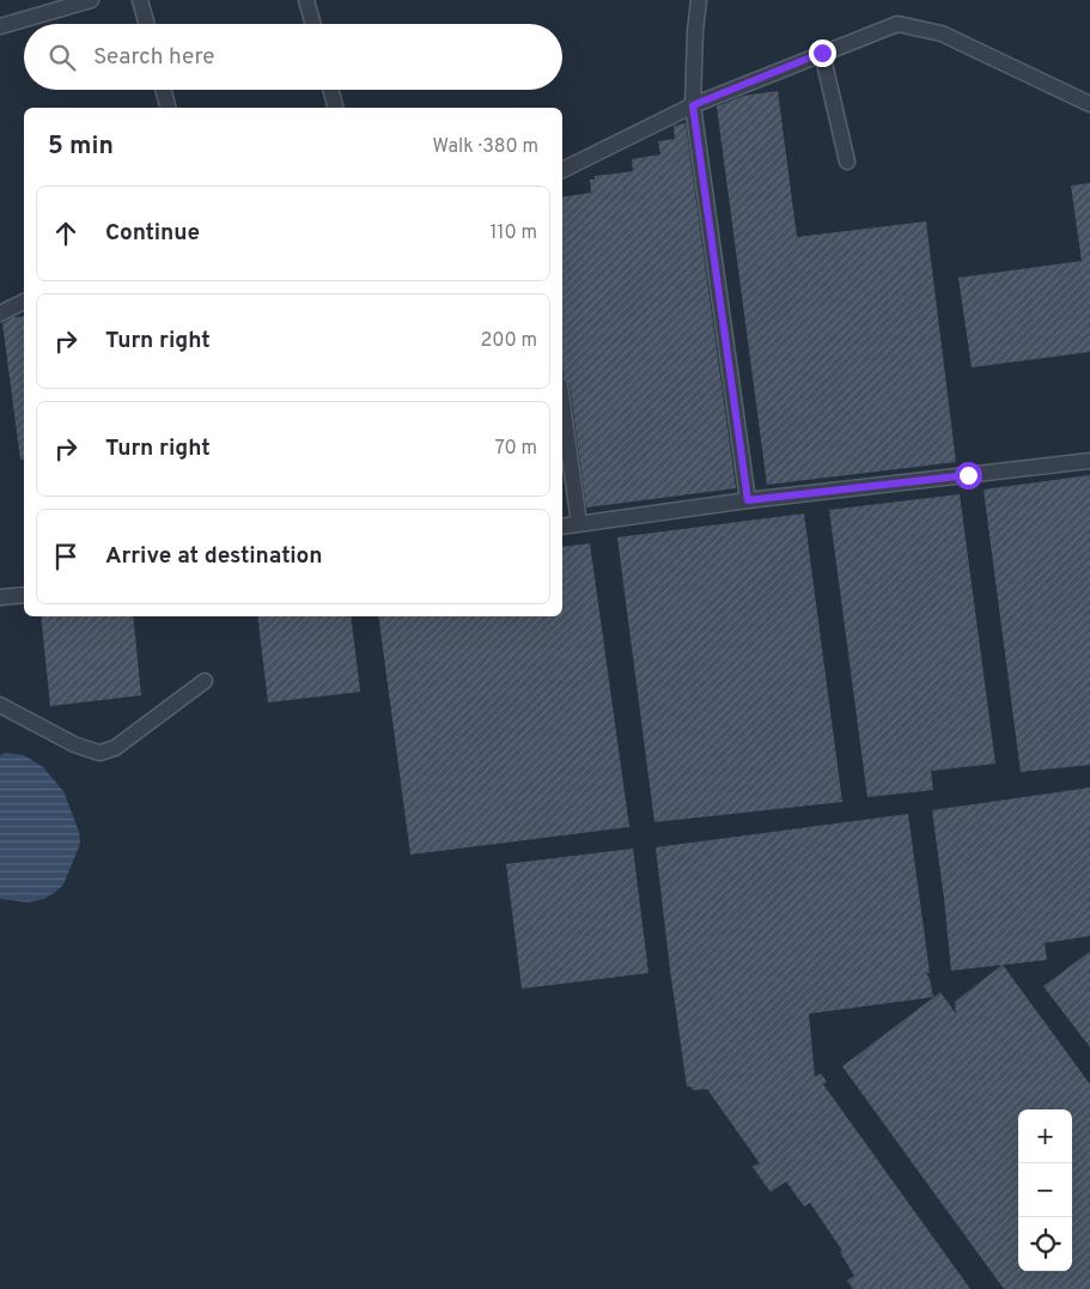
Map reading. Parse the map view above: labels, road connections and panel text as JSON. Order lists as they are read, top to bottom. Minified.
{"page":{"search":"Search here","heading":["5 min","Walk · 380 m"],"list":[["Continue","110 m"],["Turn right","200 m"],["Turn right","70 m"],"Arrive at destination"],"map_buttons":["+","−"]}}
